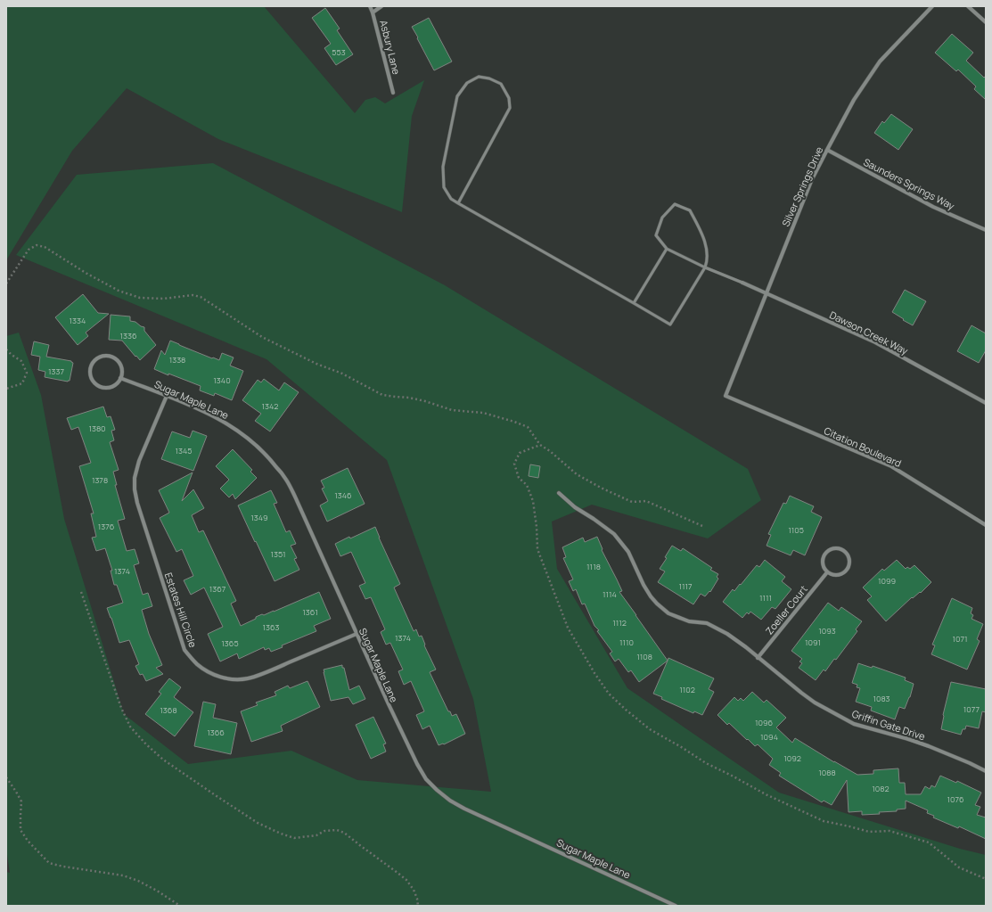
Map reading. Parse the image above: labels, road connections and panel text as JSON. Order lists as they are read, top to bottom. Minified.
{"streets":{"street":["Asbury Lane","Saunders Springs Way","Silver Springs Drive","Dawson Creek Way","Sugar Maple Lane","Citation Boulevard","Estates Hill Circle","Zoeller Court","Griffin Gate Drive"]},"crossings":[["Saunders Springs Way","Silver Springs Drive"],["Silver Springs Drive","Dawson Creek Way"],["Silver Springs Drive","Citation Boulevard"],["Sugar Maple Lane","Estates Hill Circle"],["Zoeller Court","Griffin Gate Drive"]],"house_numbers":["553","1334","1336","1338","1337","1340","1342","1380","1345","1378","1346","1349","1376","1105","1351","1118","1374","1099","1117","1367","1114","1111","1361","1112","1363","1093","1374","1071","1110","1091","1365","1108","1102","1083","1077","1368","1096","1366","1094","1092","1088","1082","1076"]}
